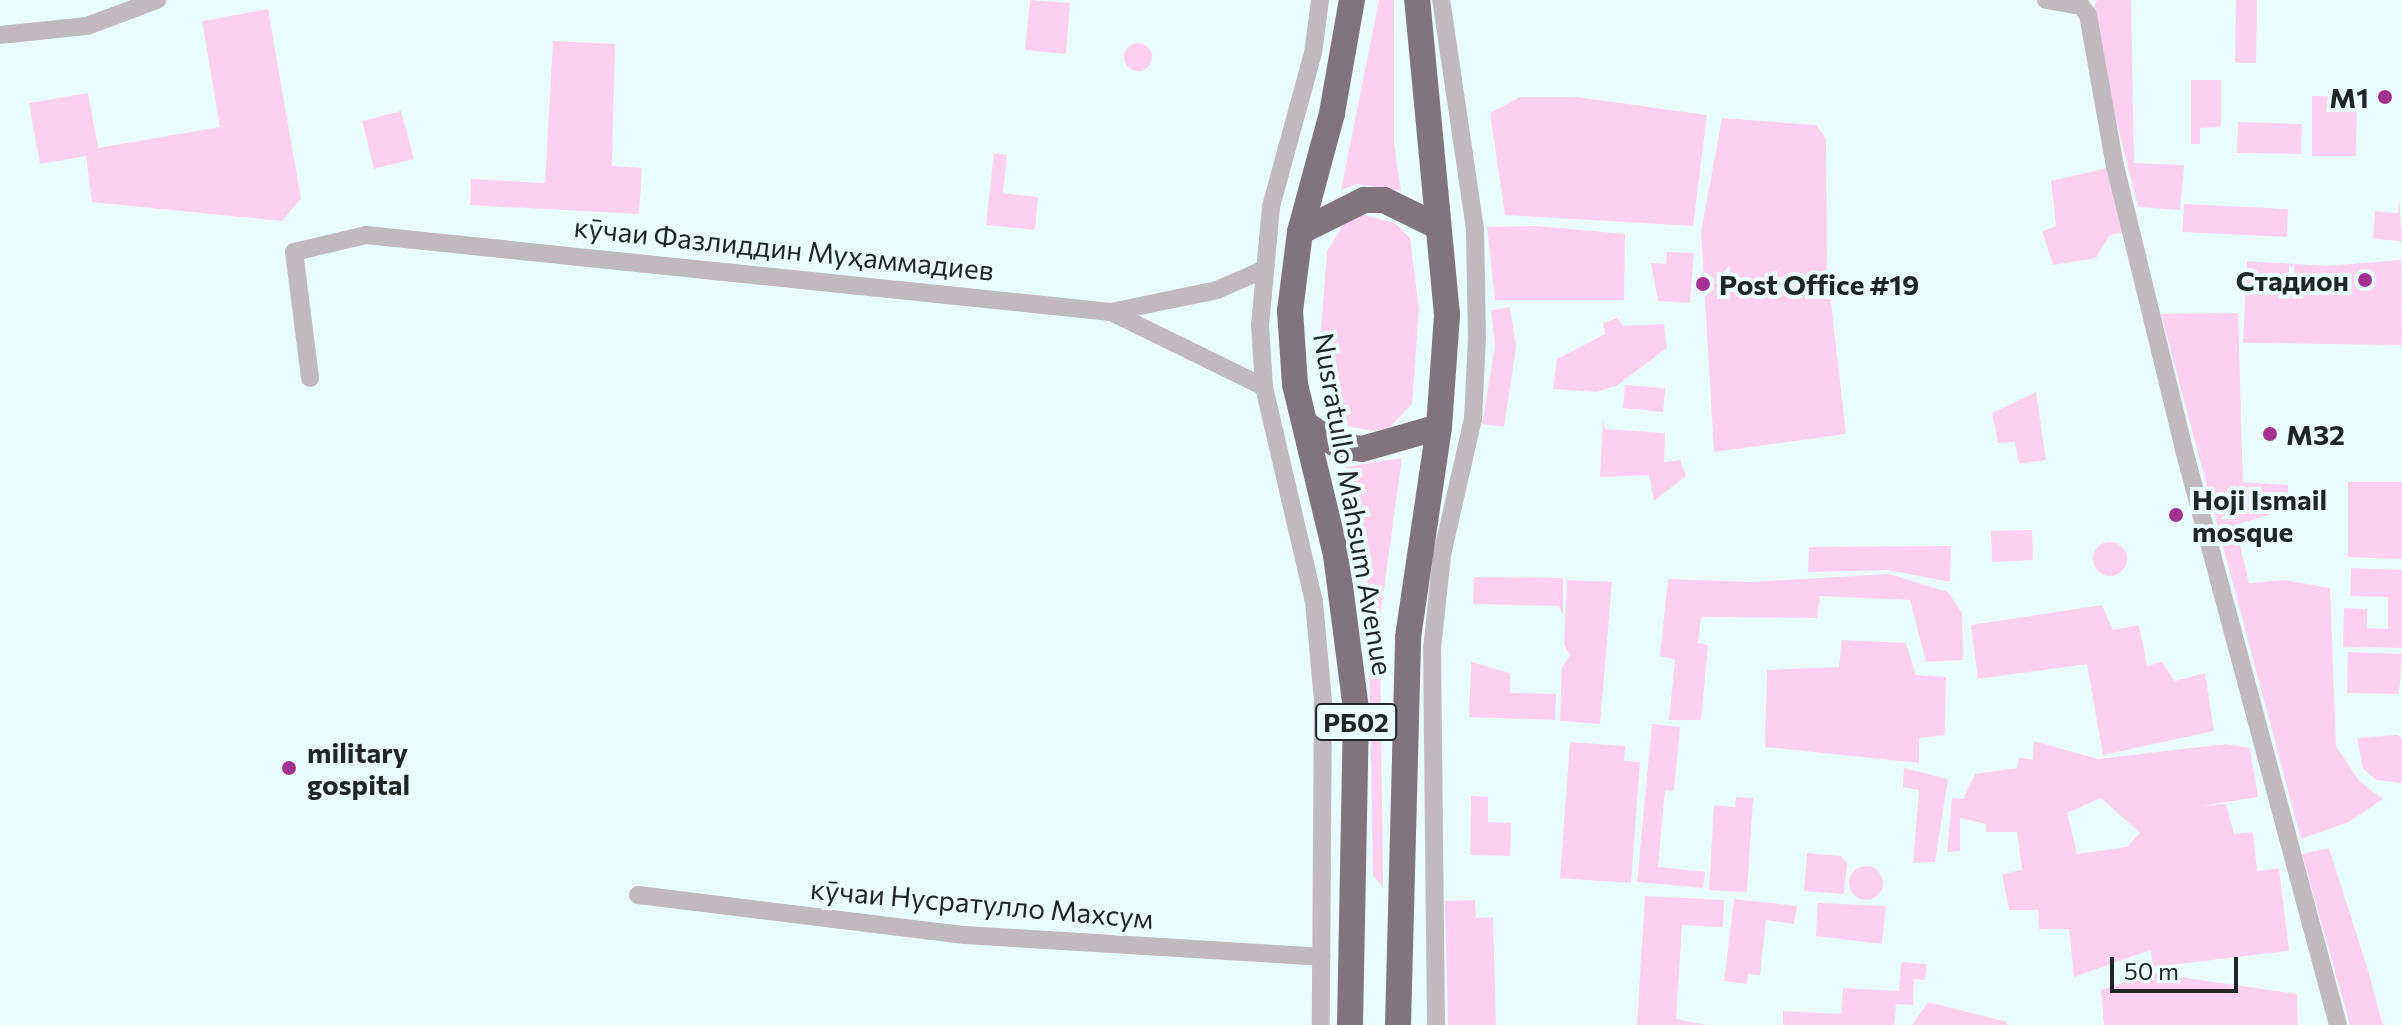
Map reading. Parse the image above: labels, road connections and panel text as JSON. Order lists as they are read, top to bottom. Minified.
{"streets":{"highway":["Nusratullo Mahsum Avenue","РБ02"],"street":["кӯчаи Фазлиддин Муҳаммадиев","кӯчаи Нусратулло Махсум"]},"places":["M1","Стадион","Post Office #19","М32","Hoji Ismail mosque","military gospital"],"scale_bar":"50 m"}
